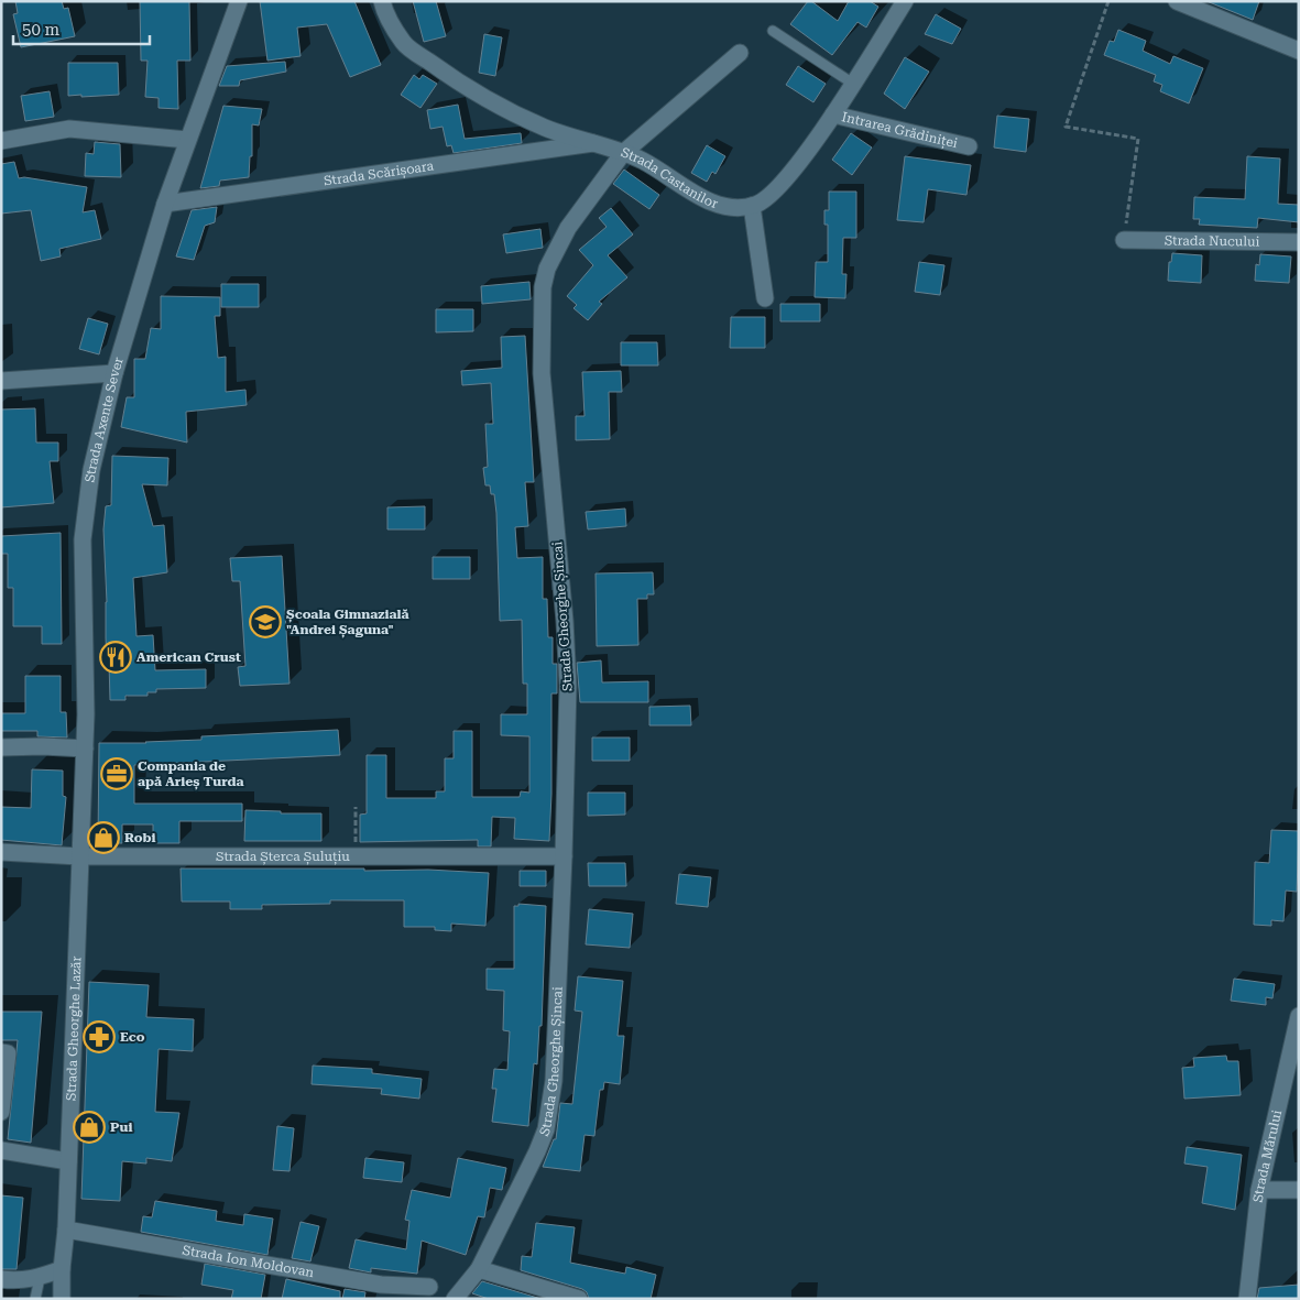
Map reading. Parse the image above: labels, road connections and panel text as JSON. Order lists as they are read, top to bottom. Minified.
{"streets":{"street":["Intrarea Grădiniței","Strada Scărișoara","Strada Castanilor","Strada Nucului","Strada Axente Sever","Strada Gheorghe Șincai","Strada Șterca Șuluțiu","Strada Gheorghe Lazăr","Strada Mărului","Strada Ion Moldovan"]},"crossings":[["Strada Scărișoara","Strada Castanilor"],["Strada Scărișoara","Strada Axente Sever"],["Strada Castanilor","Strada Gheorghe Șincai"],["Strada Axente Sever","Strada Șterca Șuluțiu"],["Strada Axente Sever","Strada Gheorghe Lazăr"],["Strada Gheorghe Șincai","Strada Șterca Șuluțiu"],["Strada Șterca Șuluțiu","Strada Gheorghe Lazăr"],["Strada Gheorghe Lazăr","Strada Ion Moldovan"]],"places":{"school or university":["Școala Gimnazială \"Andrei Șaguna\""],"restaurant":["American Crust"],"office":["Compania de apă Arieș Turda"],"shop":["Robi","Pui"],"pharmacy":["Eco"]},"scale_bar":"50 m"}
